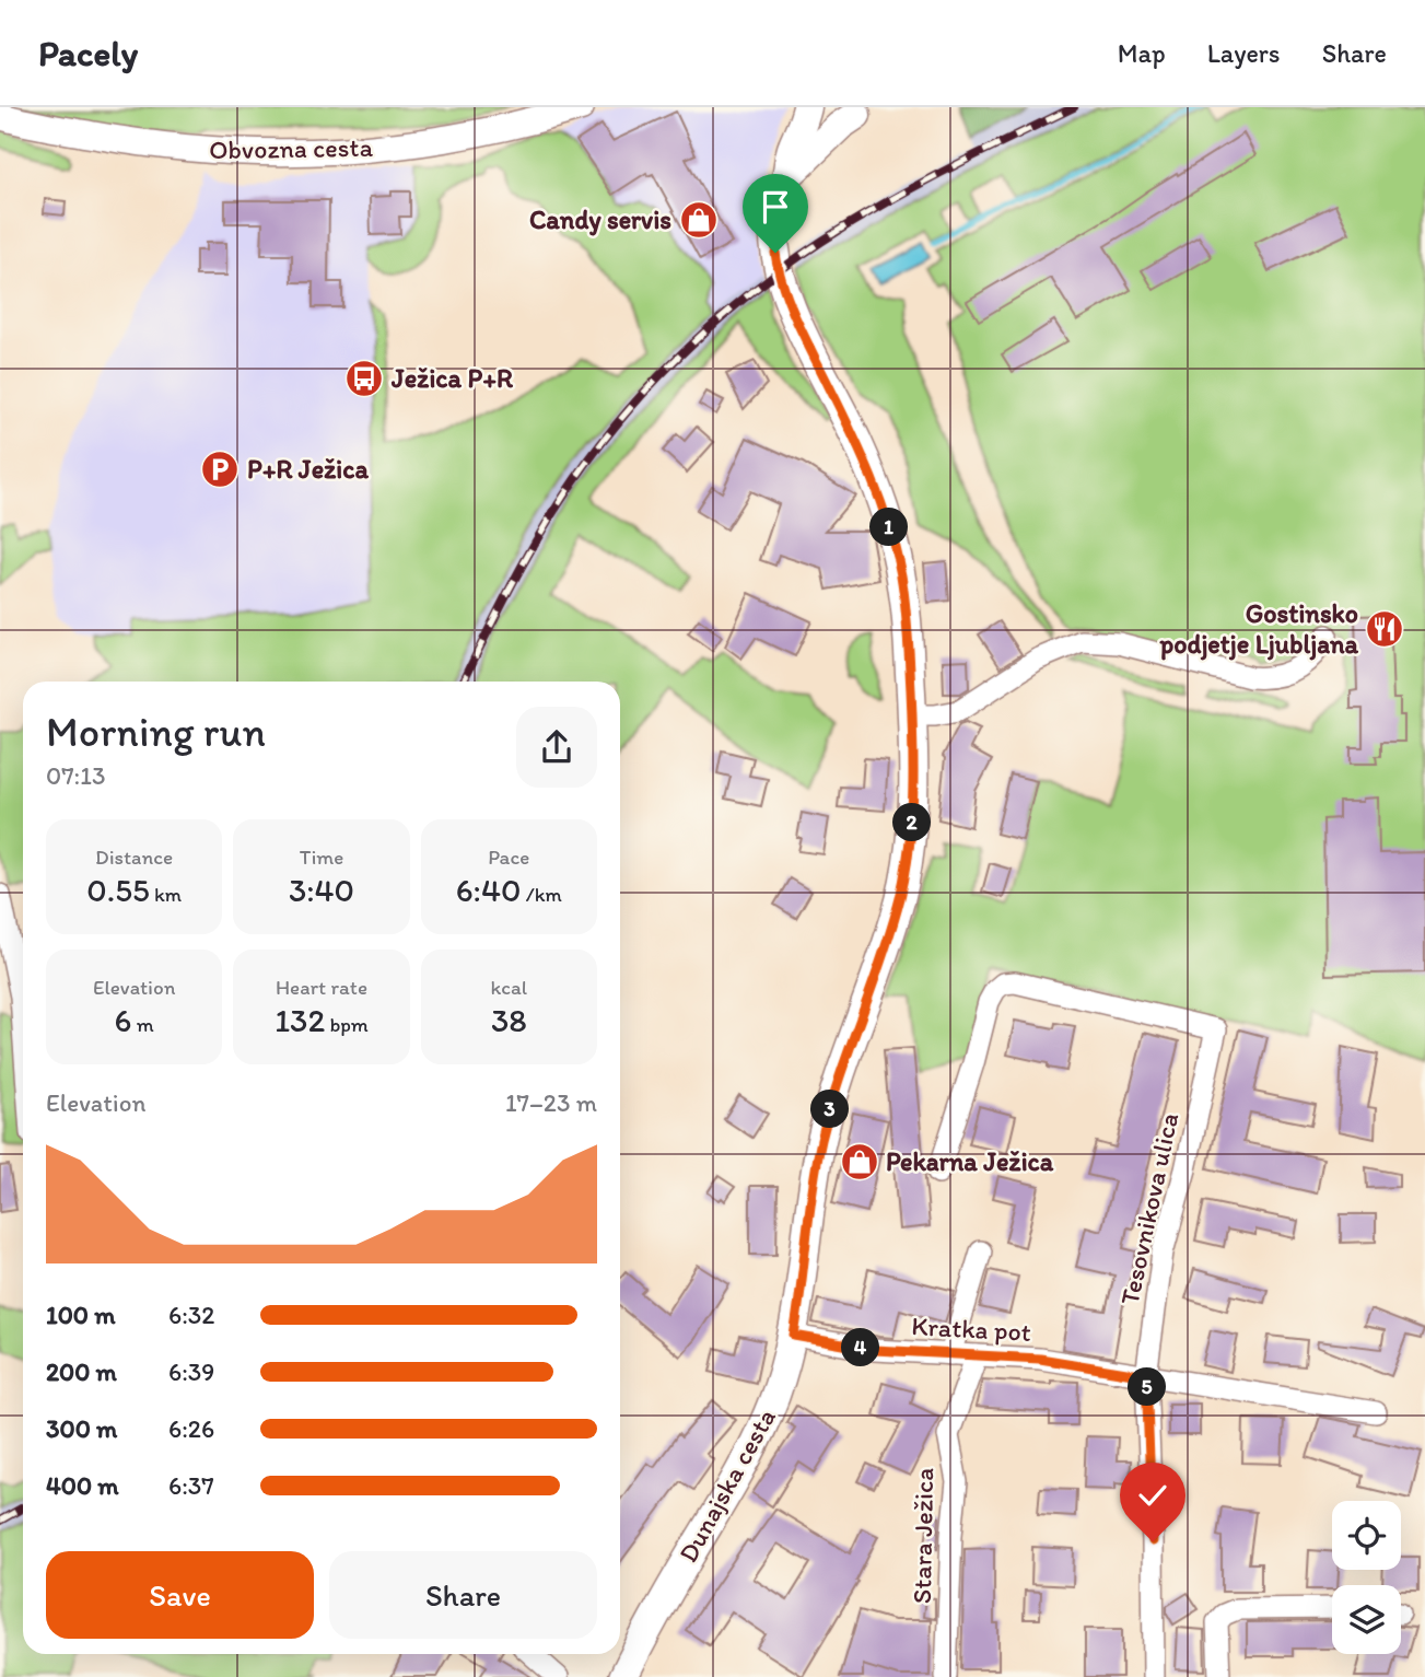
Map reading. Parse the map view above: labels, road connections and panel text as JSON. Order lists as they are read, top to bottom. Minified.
{"streets":{"main road":["Dunajska cesta"],"street":["Obvozna cesta","Tesovnikova ulica","Kratka pot","Stara Ježica"]},"crossings":[["Tesovnikova ulica","Kratka pot"],["Kratka pot","Dunajska cesta"],["Kratka pot","Stara Ježica"]],"places":{"shop":["Candy servis","Pekarna Ježica"],"bus stop":["Ježica P+R"],"parking":["P+R Ježica"],"restaurant":["Gostinsko podjetje Ljubljana"]},"page":{"header":"Pacely","nav":["Map","Layers","Share"],"pins":["1","2","3","4","5"],"heading":["Morning run","07:13"],"stats":[["Distance","0.55 km"],["Time","3:40"],["Pace","6:40 /km"],["Elevation","6 m"],["Heart rate","132 bpm"],["kcal","38"]],"chart":["Elevation","17–23 m"],"list":[{"name":"100 m","note":"6:32"},{"name":"200 m","note":"6:39"},{"name":"300 m","note":"6:26"},{"name":"400 m","note":"6:37"}],"buttons":["Save","Share"]}}
